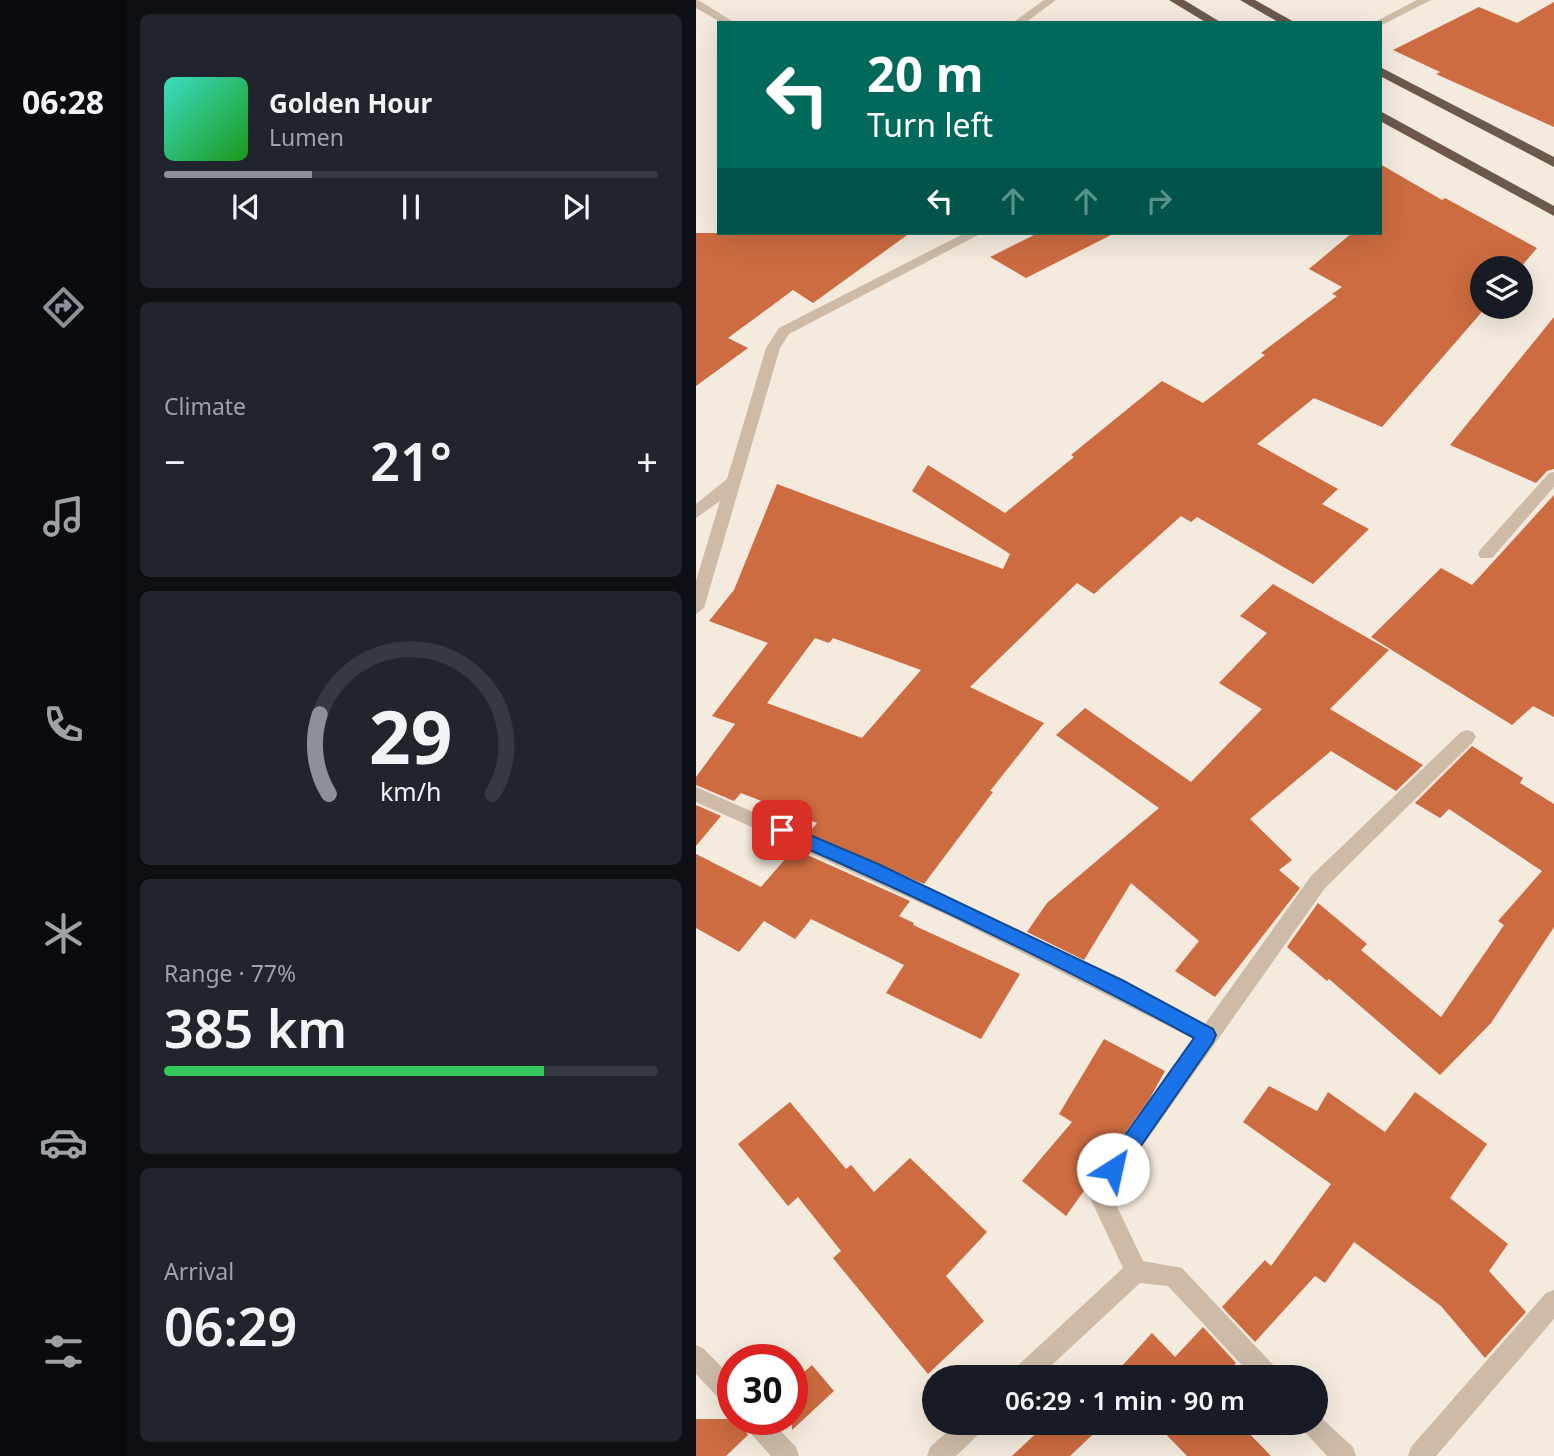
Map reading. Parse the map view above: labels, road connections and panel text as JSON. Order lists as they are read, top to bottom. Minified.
{"page":{"tabs":"06:28","turn":["20 m","Turn left"],"song":["Golden Hour","Lumen"],"tile":["Climate",["Range · 77%","385 km"],["Arrival","06:29"]],"heat":["−","21°","+"],"limit":"30","trip":"06:29 · 1 min · 90 m","gauge":["29","km/h"]}}
